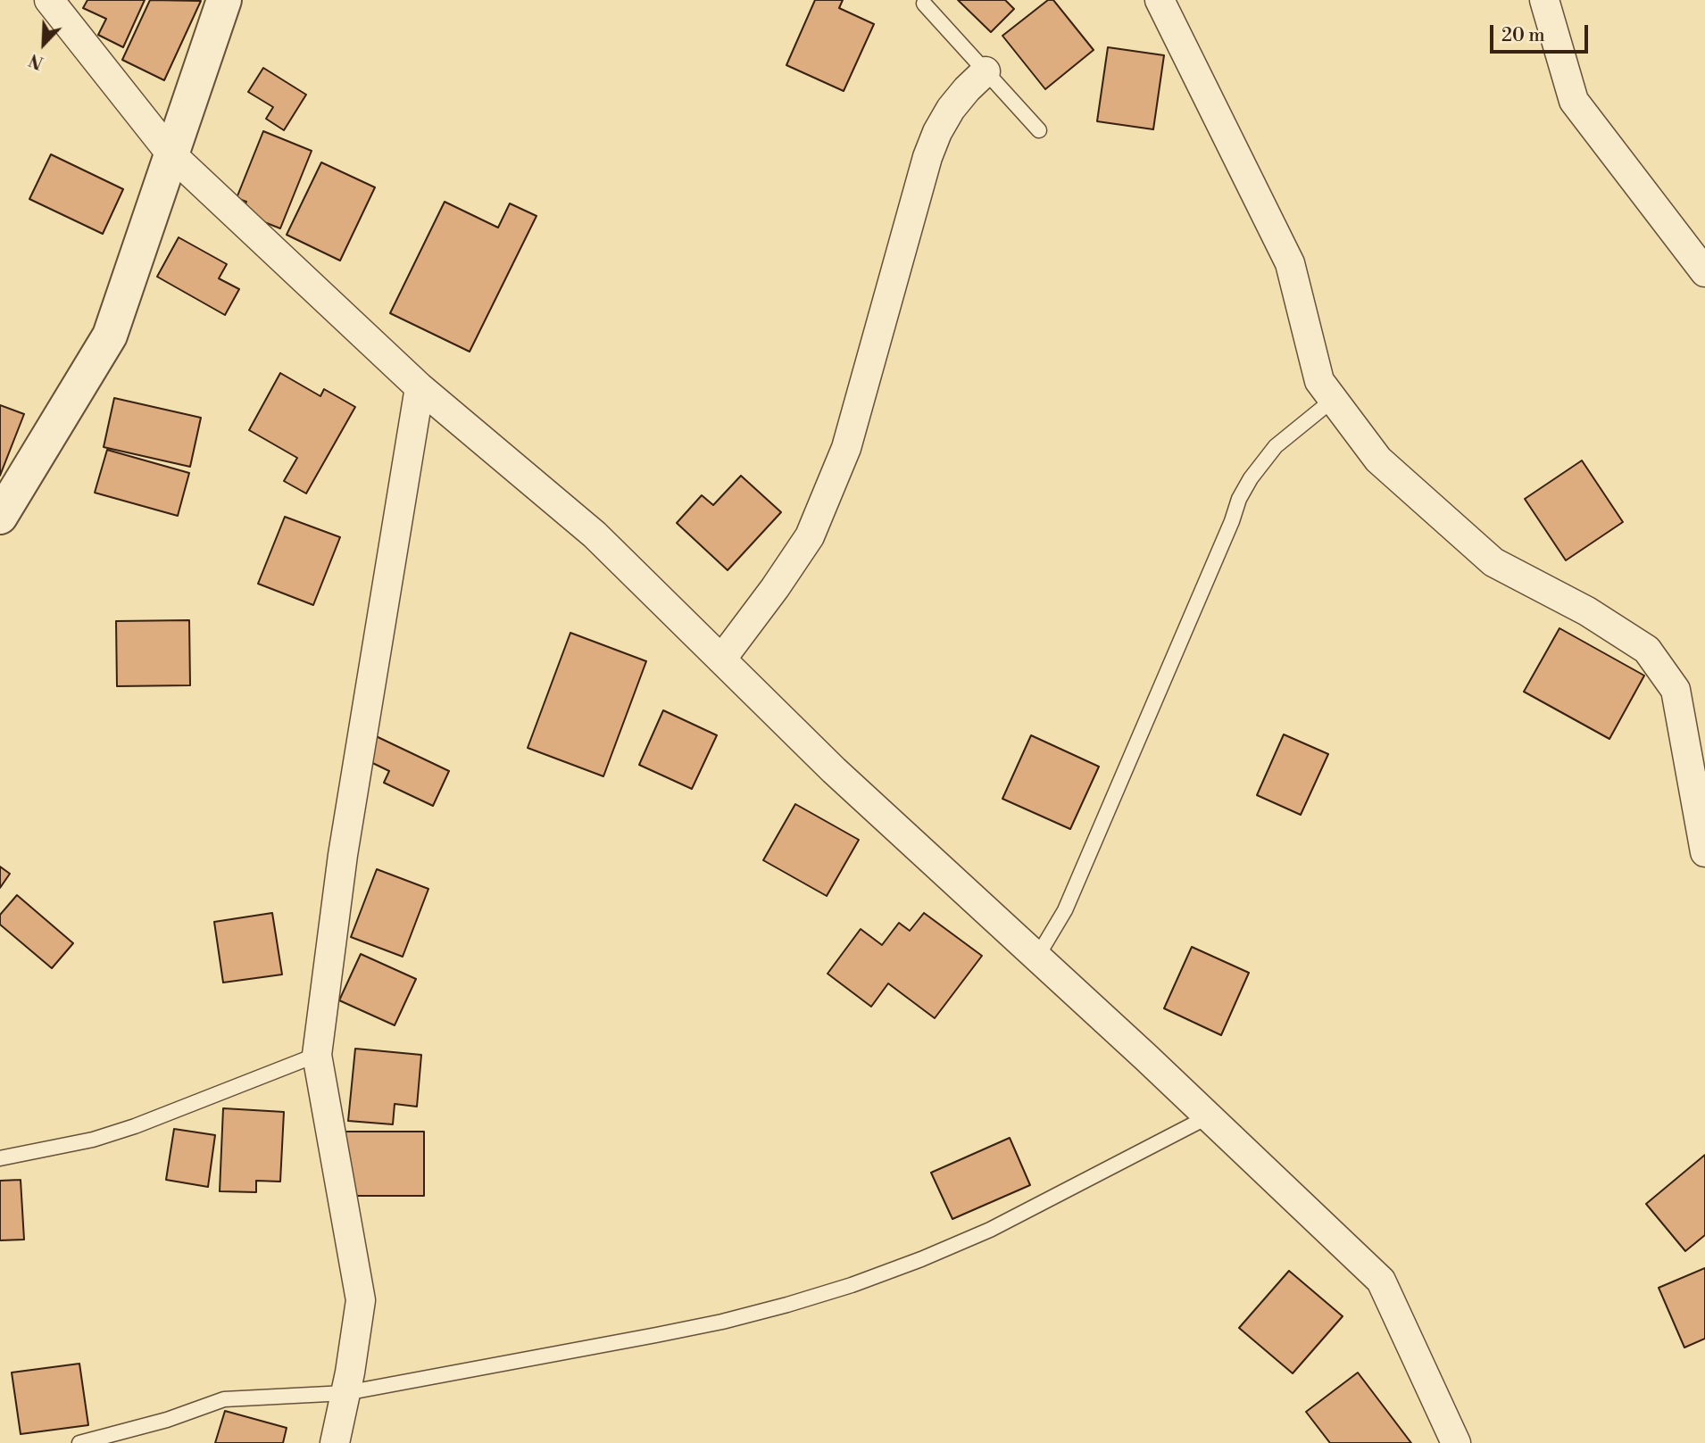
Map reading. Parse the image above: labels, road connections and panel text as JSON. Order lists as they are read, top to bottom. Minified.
{"scale_bar":"20 m","north":"bottom left"}
